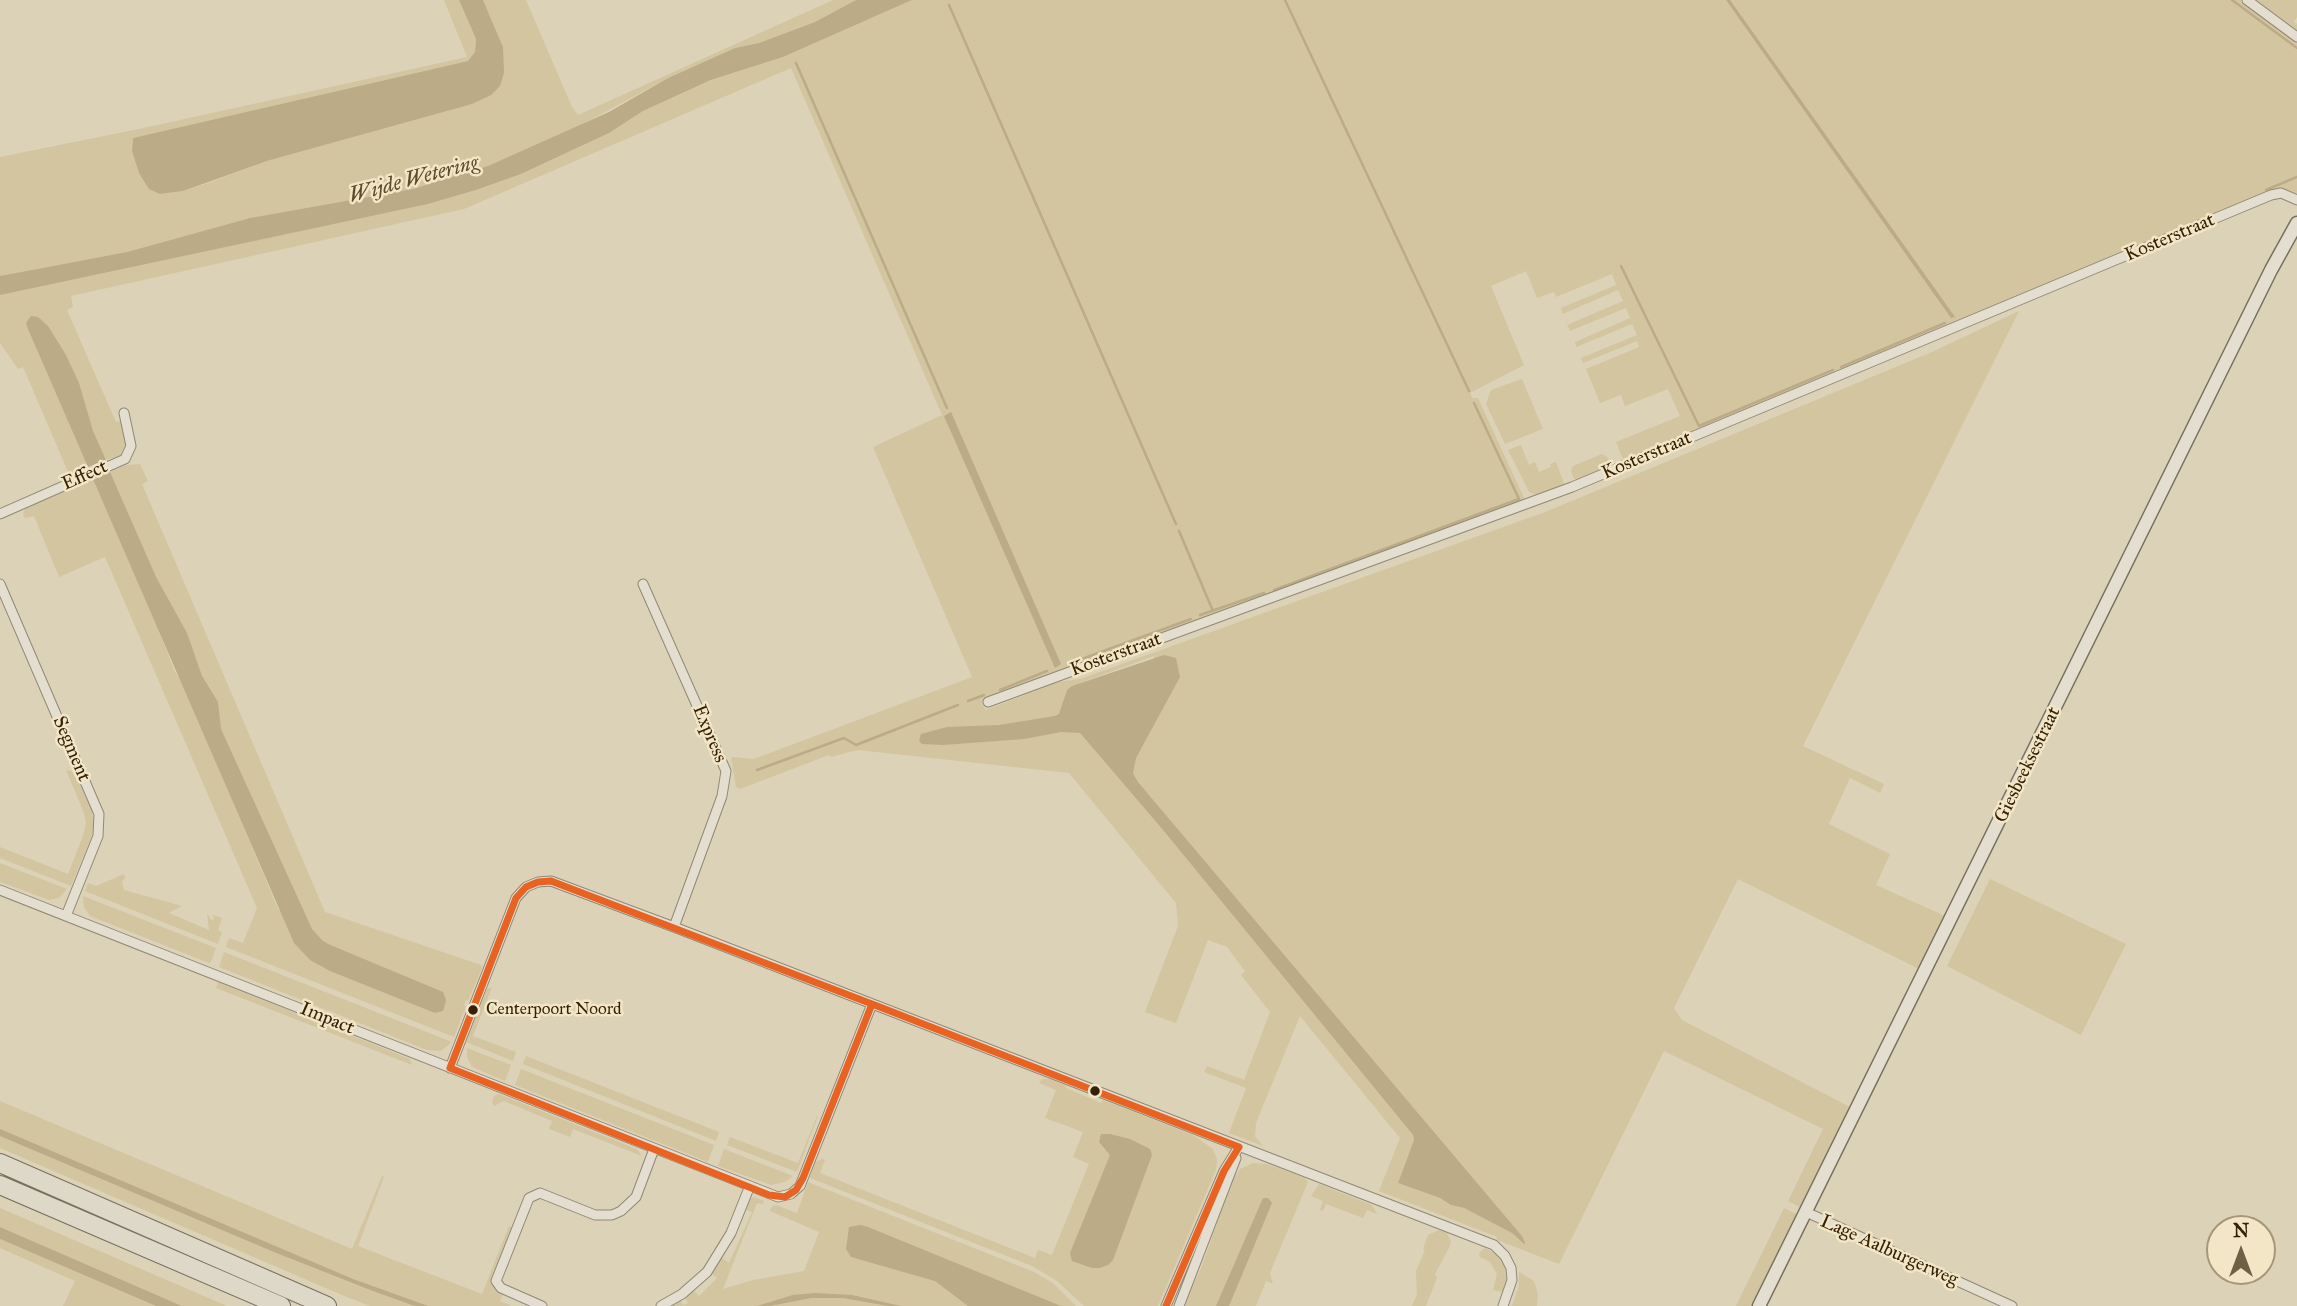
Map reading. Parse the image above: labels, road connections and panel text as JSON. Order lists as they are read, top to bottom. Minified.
{"streets":{"street":["Kosterstraat","Effect","Express","Segment","Giesbeeksestraat","Impact","Lage Aalburgerweg"]},"crossings":[["Segment","Impact"],["Giesbeeksestraat","Lage Aalburgerweg"]],"water":["Wijde Wetering"],"places":["Centerpoort Noord"],"north":"top"}
